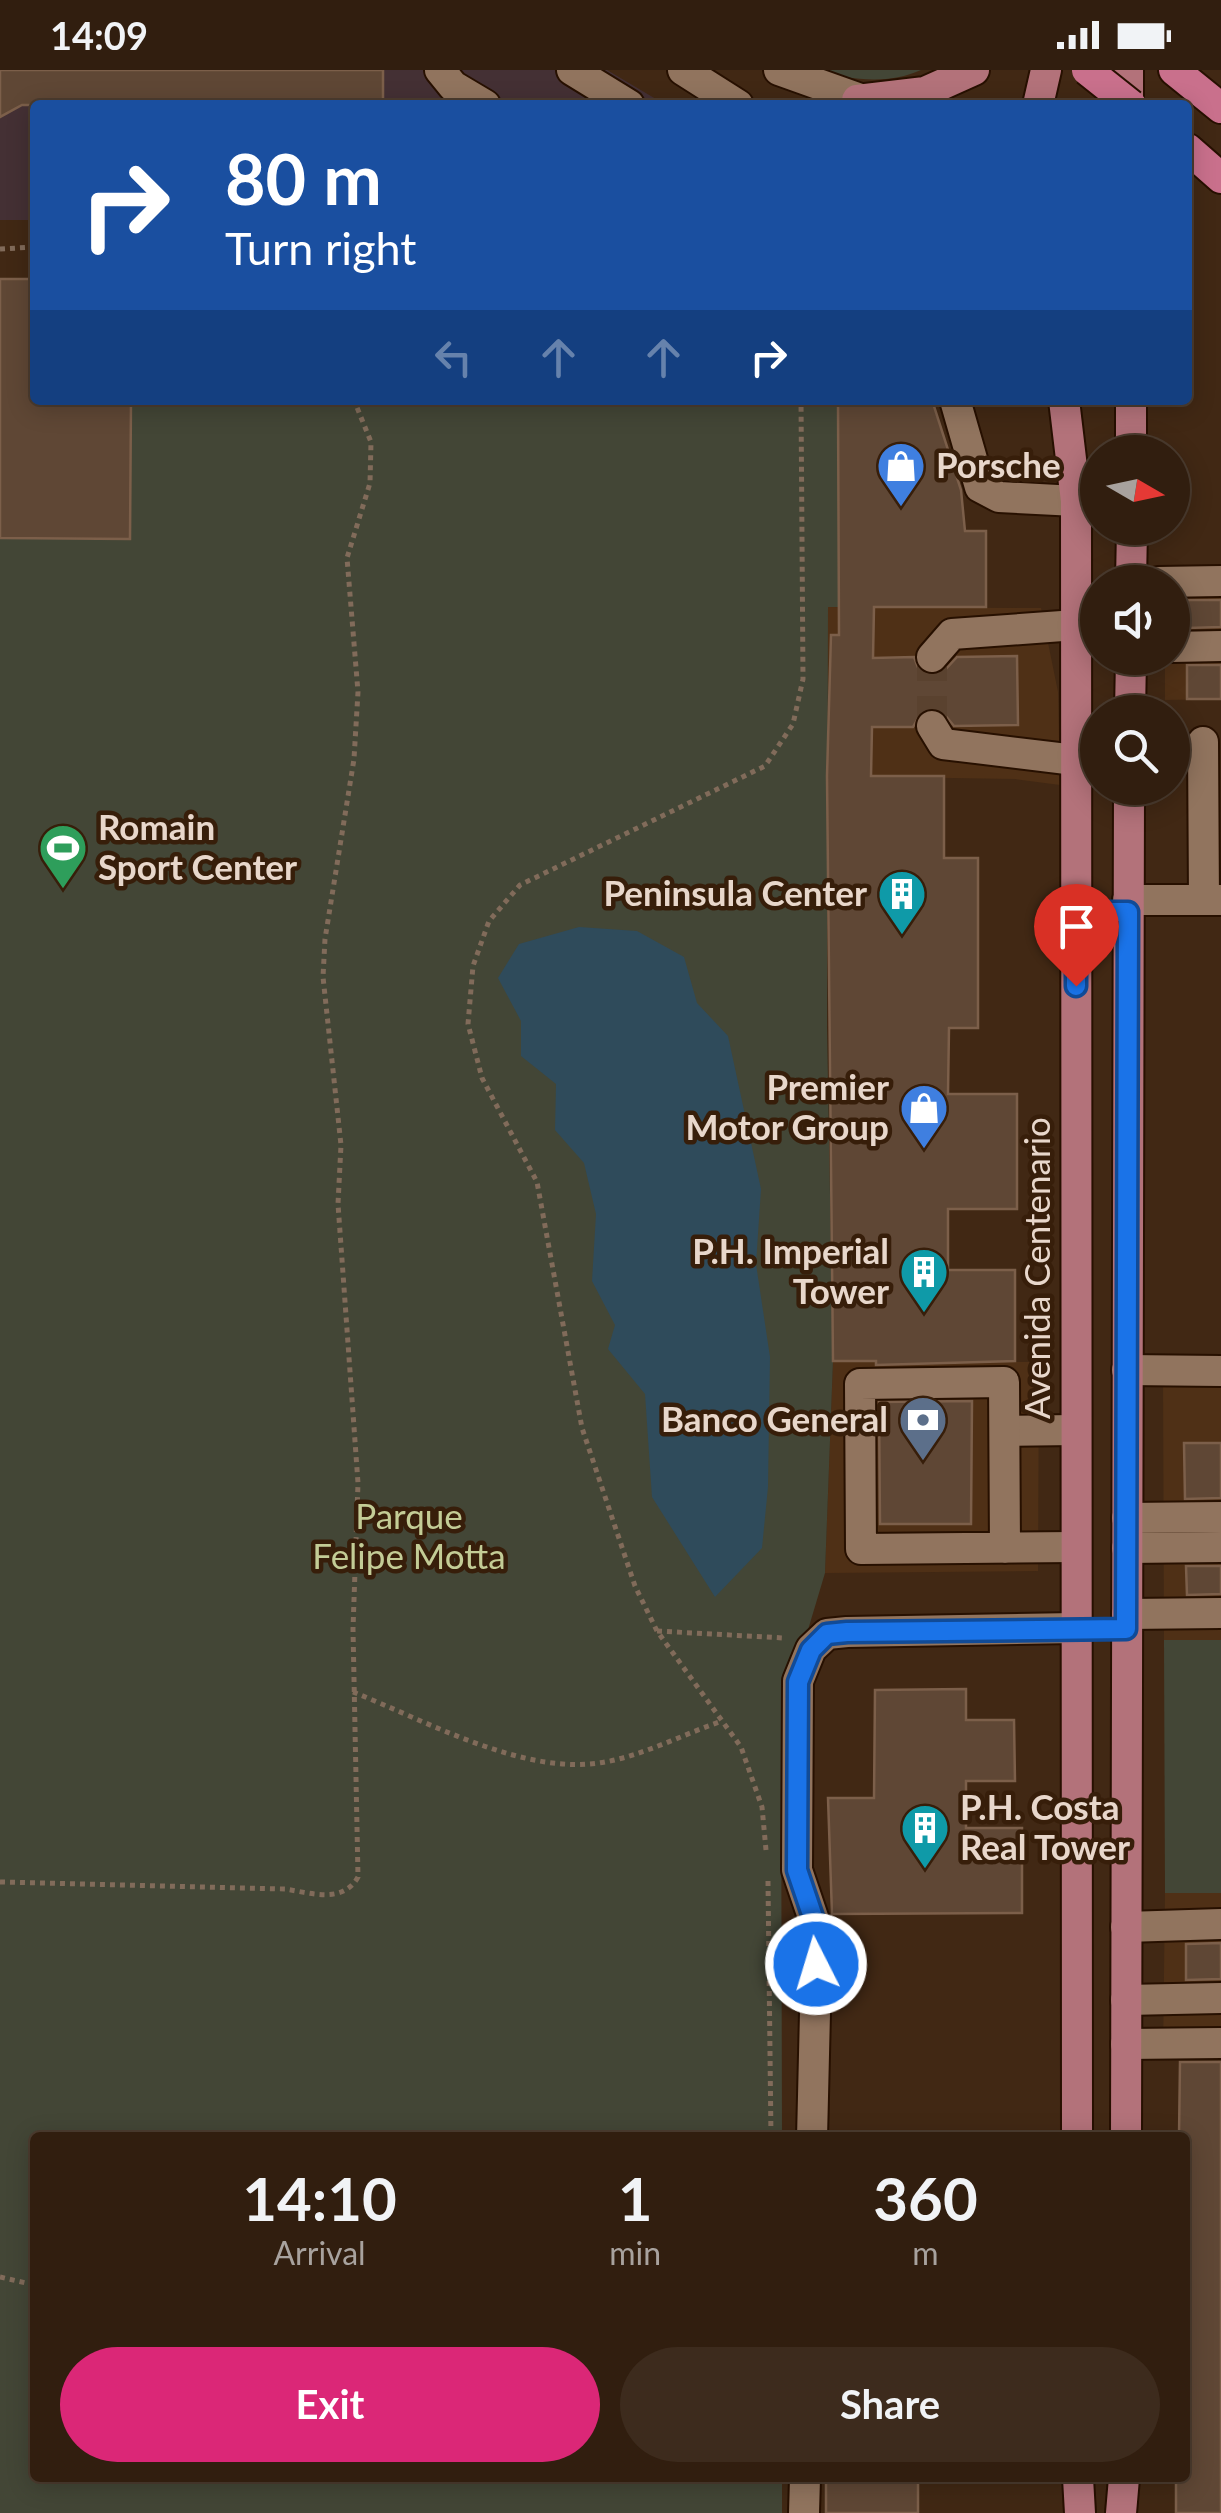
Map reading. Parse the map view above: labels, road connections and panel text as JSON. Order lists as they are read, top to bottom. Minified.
{"streets":{"main road":["Avenida Centenario"]},"parks":["Parque Felipe Motta"],"places":{"shop":["Porsche","Premier Motor Group"],"sports":["Romain Sport Center"],"building":["Peninsula Center","P.H. Imperial Tower","P.H. Costa Real Tower"],"bank":["Banco General"]},"north":"right","page":{"status":"14:09","turn":["80 m","Turn right"],"eta":["14:10","Arrival","1","min","360","m"],"buttons":["Exit","Share"]}}
